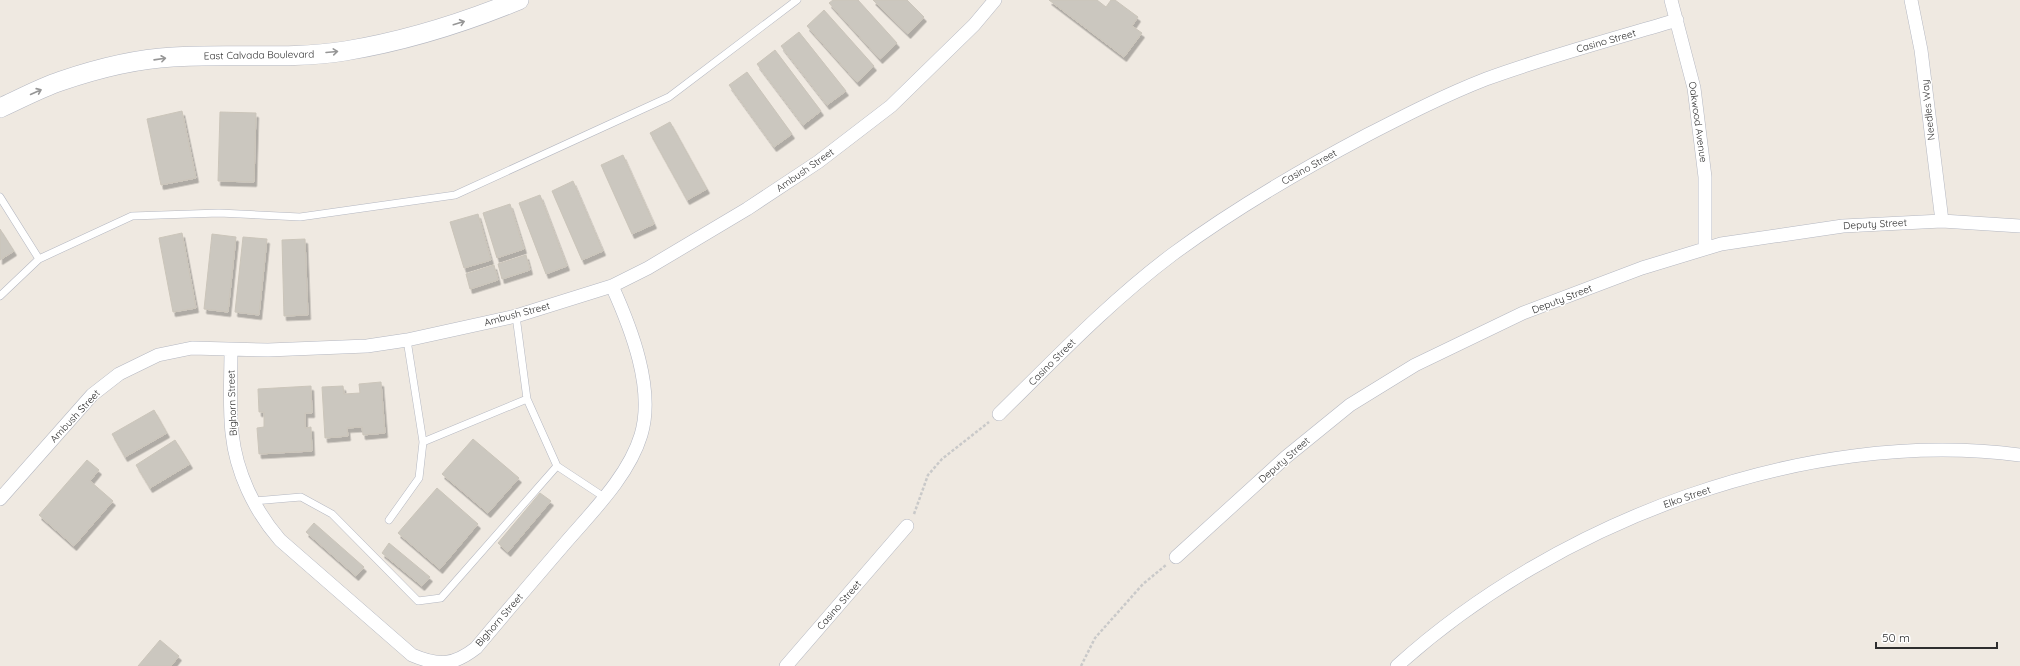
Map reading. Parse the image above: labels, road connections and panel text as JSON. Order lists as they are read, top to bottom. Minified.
{"streets":{"main road":["East Calvada Boulevard"],"street":["Casino Street","Needles Way","Oakwood Avenue","Ambush Street","Deputy Street","Bighorn Street","Elko Street"]},"crossings":[["Casino Street","Oakwood Avenue"],["Needles Way","Deputy Street"],["Oakwood Avenue","Deputy Street"],["Ambush Street","Bighorn Street"]],"one_way":["East Calvada Boulevard"],"scale_bar":"50 m"}
